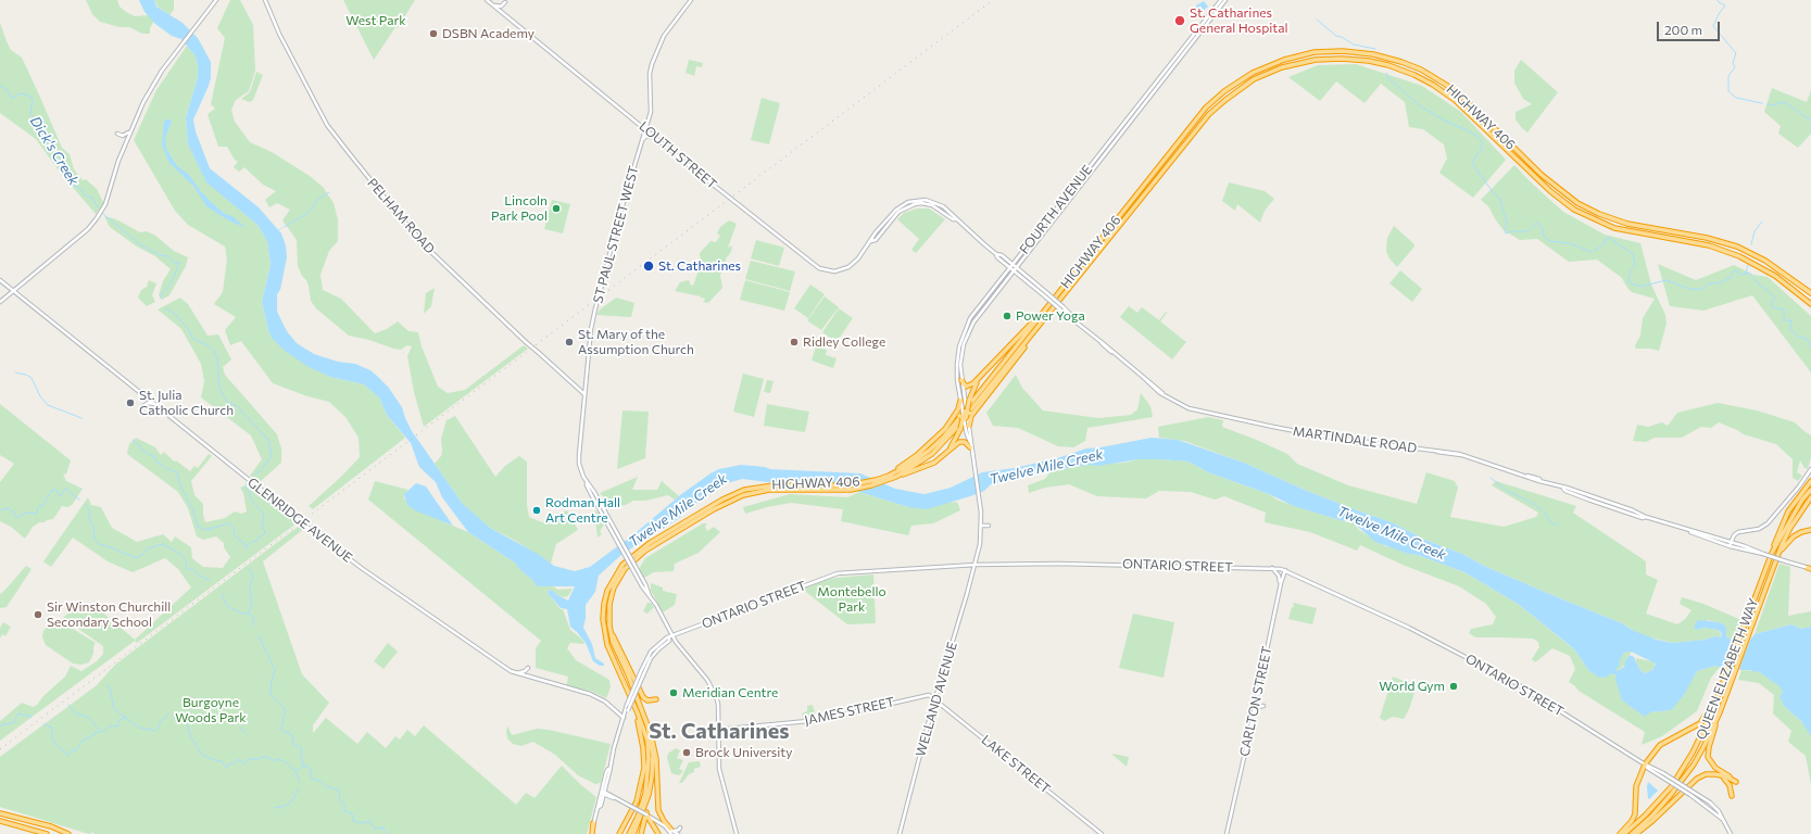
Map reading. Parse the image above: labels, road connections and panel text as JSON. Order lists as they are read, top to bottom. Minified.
{"streets":{"highway":["HIGHWAY 406","QUEEN ELIZABETH WAY"],"main road":["LOUTH STREET","FOURTH AVENUE","PELHAM ROAD","ST PAUL STREET WEST","MARTINDALE ROAD","GLENRIDGE AVENUE","ONTARIO STREET","WELLAND AVENUE","CARLTON STREET","JAMES STREET","LAKE STREET"]},"crossings":[["LOUTH STREET","FOURTH AVENUE"],["LOUTH STREET","ST PAUL STREET WEST"],["LOUTH STREET","MARTINDALE ROAD"],["FOURTH AVENUE","MARTINDALE ROAD"],["FOURTH AVENUE","ONTARIO STREET"],["FOURTH AVENUE","WELLAND AVENUE"],["PELHAM ROAD","ST PAUL STREET WEST"],["ST PAUL STREET WEST","ONTARIO STREET"],["ST PAUL STREET WEST","JAMES STREET"],["ONTARIO STREET","WELLAND AVENUE"],["ONTARIO STREET","CARLTON STREET"],["WELLAND AVENUE","LAKE STREET"],["JAMES STREET","LAKE STREET"]],"districts":["St. Catharines"],"water":["Dick's Creek","Twelve Mile Creek"],"parks":["West Park","Montebello Park","Burgoyne Woods Park"],"places":["St. Catharines General Hospital","DSBN Academy","Lincoln Park Pool","St. Catharines","Power Yoga","St. Mary of the Assumption Church","Ridley College","St. Julia Catholic Church","Rodman Hall Art Centre","Sir Winston Churchill Secondary School","World Gym","Meridian Centre","Brock University"],"scale_bar":"200 m"}
